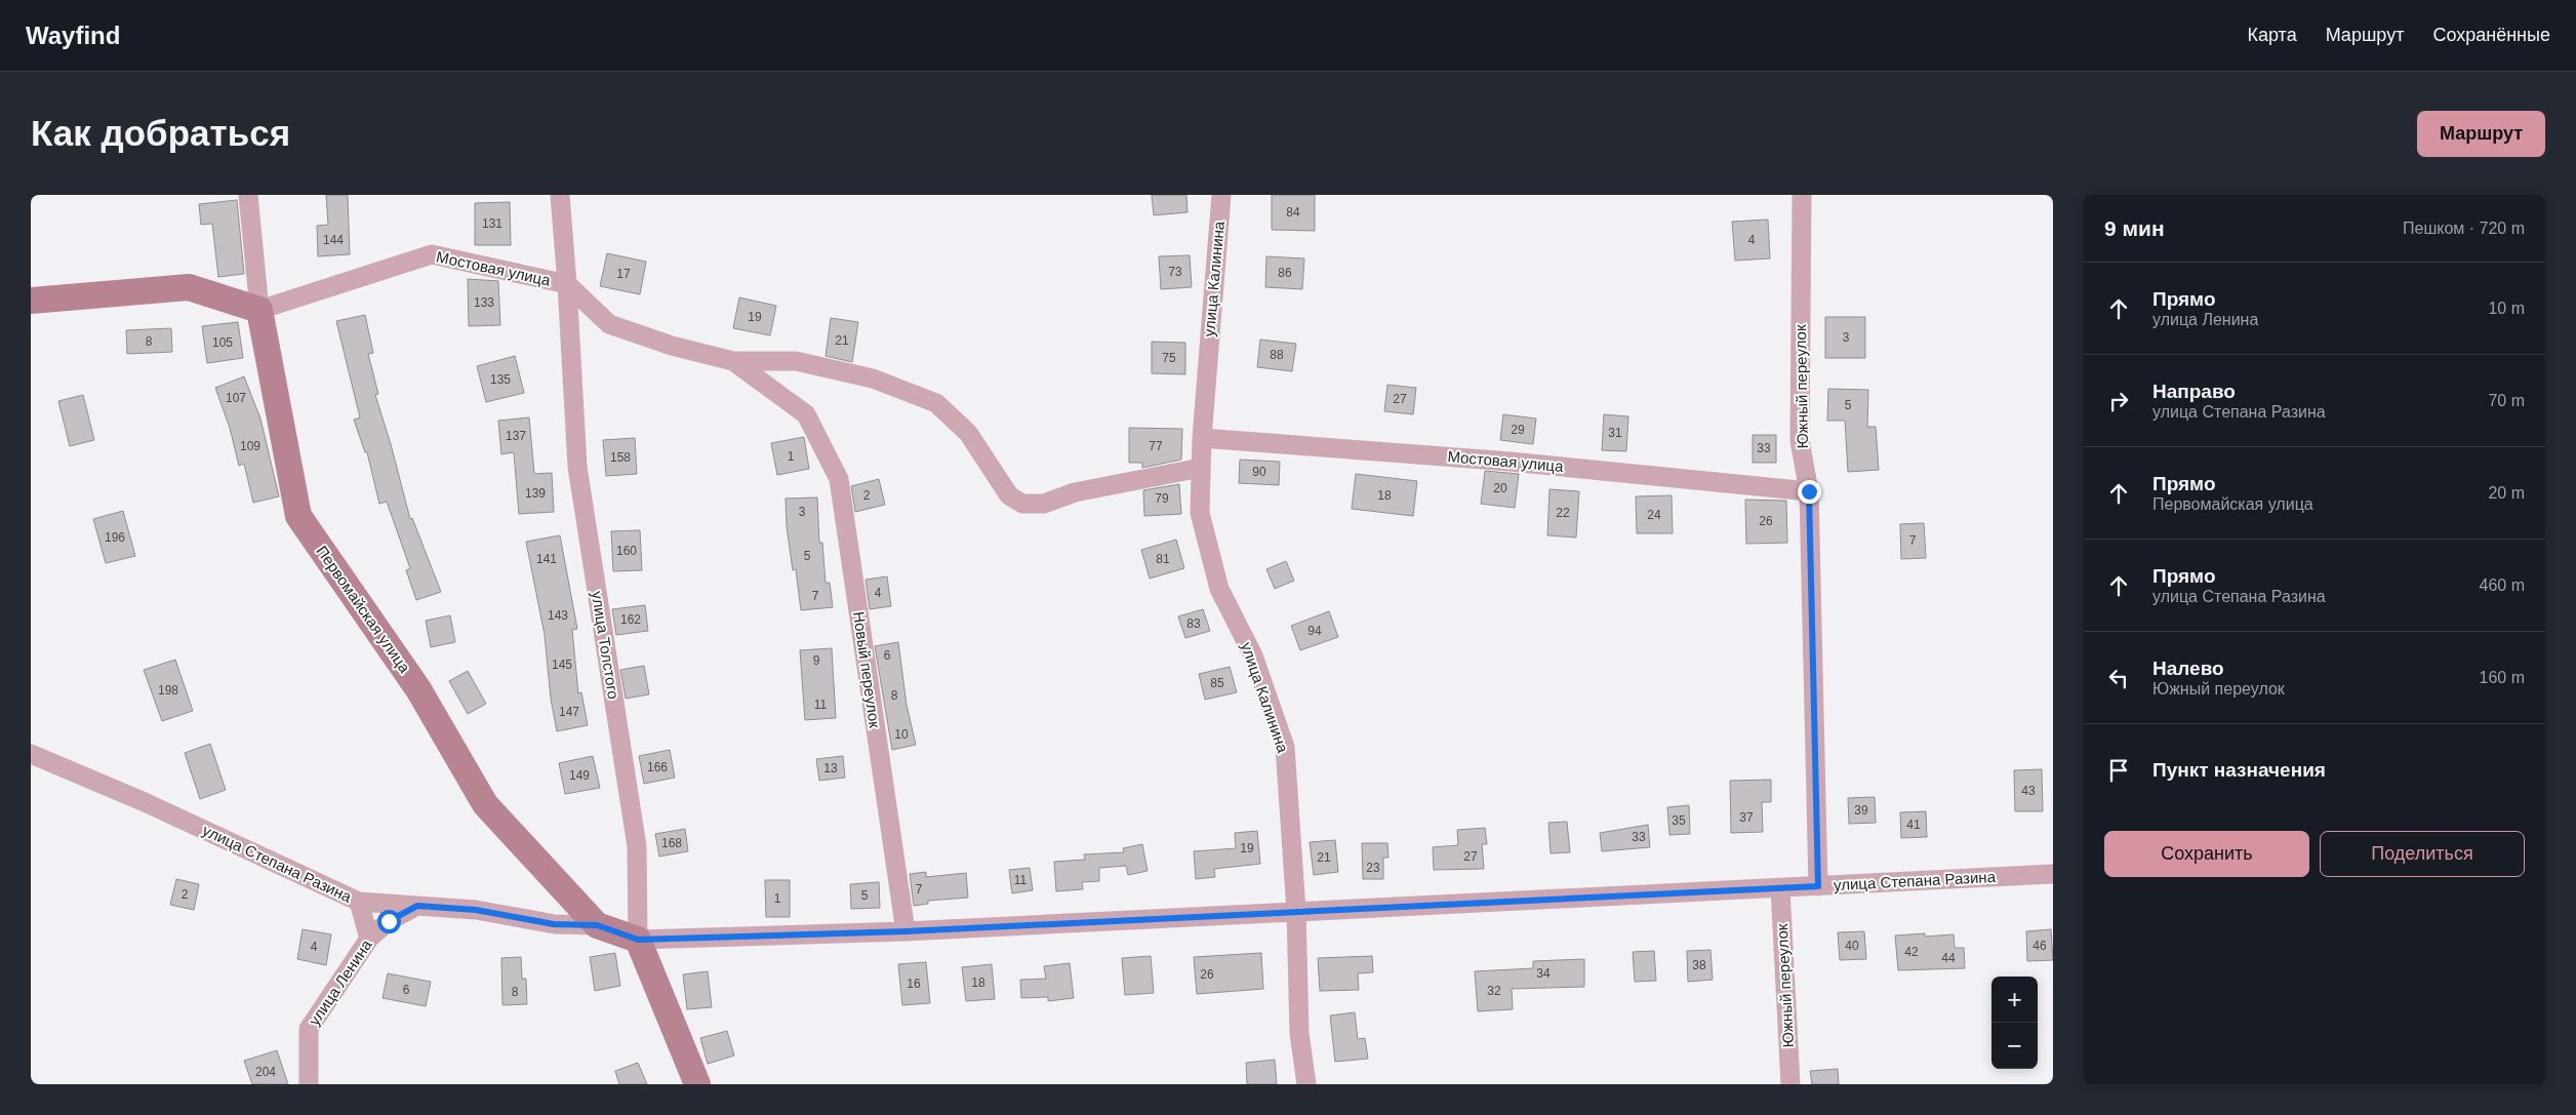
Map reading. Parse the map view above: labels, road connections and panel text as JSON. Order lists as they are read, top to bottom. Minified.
{"streets":{"main road":["Первомайская улица","улица Толстого"],"street":["Мостовая улица","улица Калинина","Южный переулок","Новый переулок","улица Степана Разина","улица Ленина"]},"crossings":[["Мостовая улица","улица Калинина"],["Мостовая улица","Южный переулок"],["Мостовая улица","Первомайская улица"],["Мостовая улица","улица Толстого"],["Мостовая улица","Новый переулок"],["улица Калинина","улица Степана Разина"],["Южный переулок","улица Степана Разина"],["Первомайская улица","улица Толстого"],["Первомайская улица","улица Степана Разина"],["улица Толстого","улица Степана Разина"],["Новый переулок","улица Степана Разина"],["улица Степана Разина","улица Ленина"]],"house_numbers":["84","131","144","4","73","86","17","133","19","3","21","8","105","88","75","135","107","27","5","29","31","137","109","77","33","1","158","90","20","139","2","18","79","3","22","24","26","196","7","160","5","141","81","4","7","143","162","83","94","6","9","145","85","198","8","11","147","10","166","13","149","43","39","37","35","41","33","168","19","27","21","23","11","7","2","5","1","40","46","4","42","44","38","34","26","18","16","6","32","8","204"],"page":{"header":"Wayfind","nav":["Карта","Маршрут","Сохранённые"],"buttons":["Маршрут",["Сохранить","Поделиться"]],"title":"Как добраться","heading":["9 мин","Пешком · 720 m"],"list":[["Прямо","улица Ленина","10 m"],["Направо","улица Степана Разина","70 m"],["Прямо","Первомайская улица","20 m"],["Прямо","улица Степана Разина","460 m"],["Налево","Южный переулок","160 m"],"Пункт назначения"],"map_buttons":["+","−"]}}
